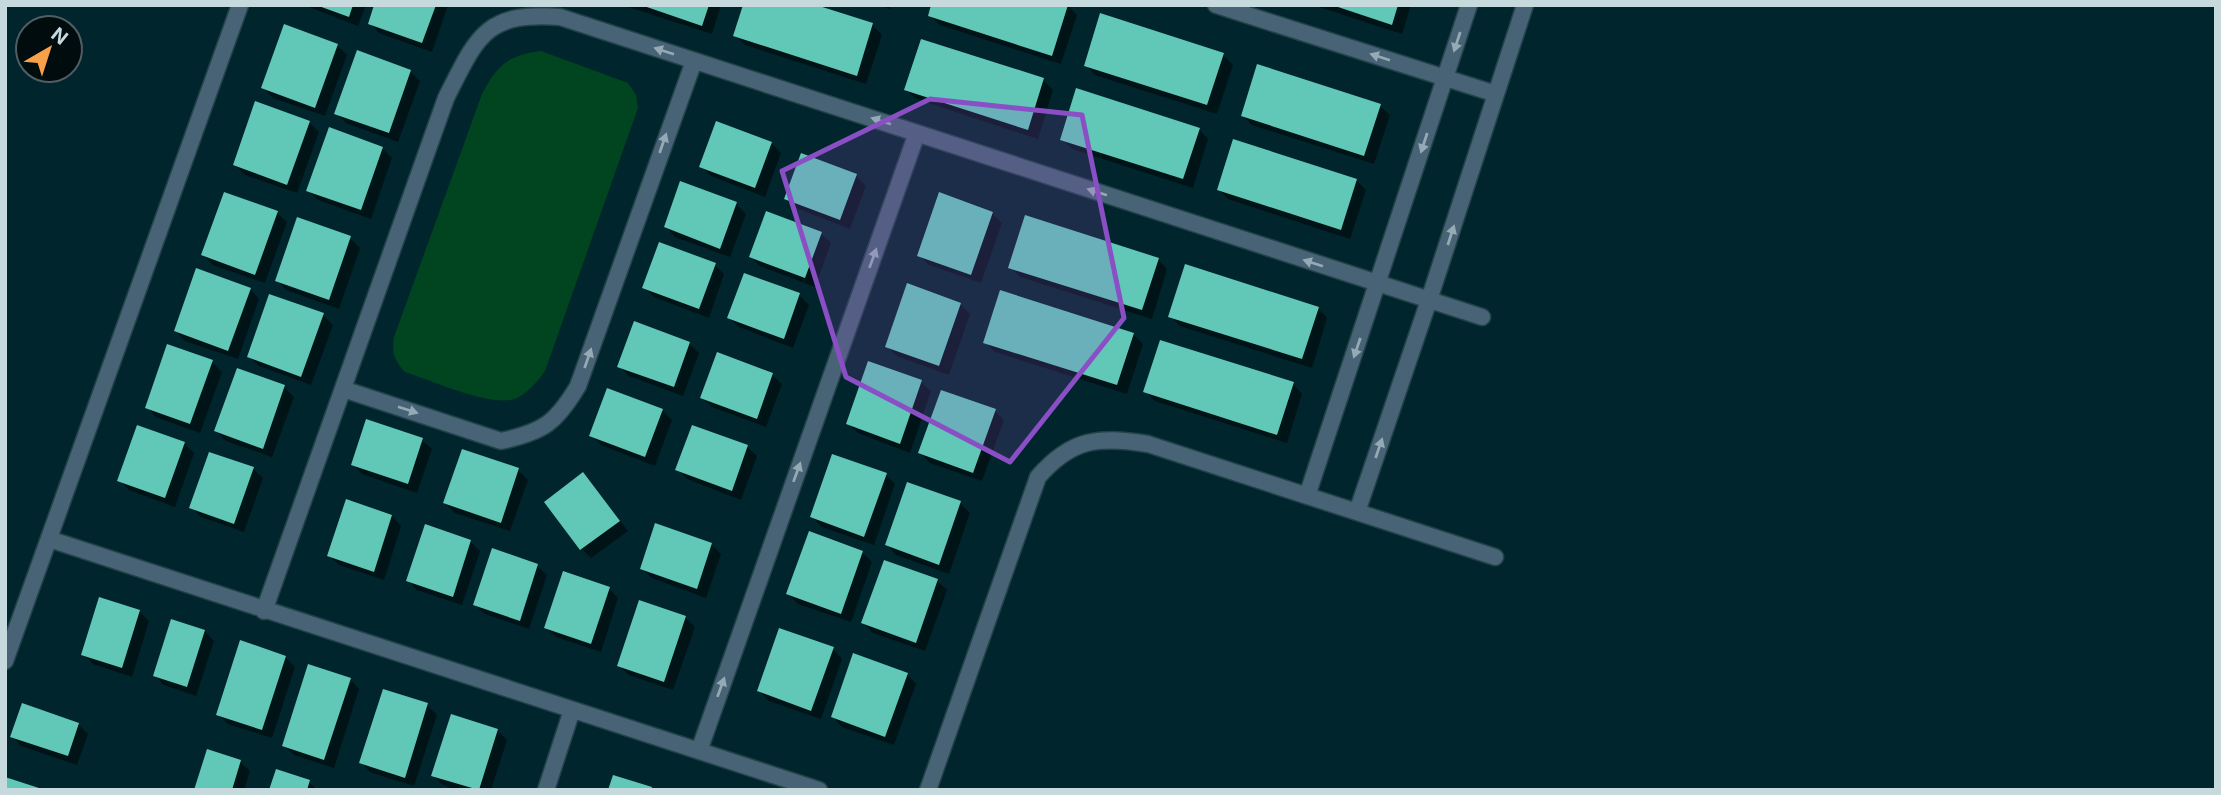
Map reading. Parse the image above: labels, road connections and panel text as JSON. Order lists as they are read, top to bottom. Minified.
{"north":"top right"}
